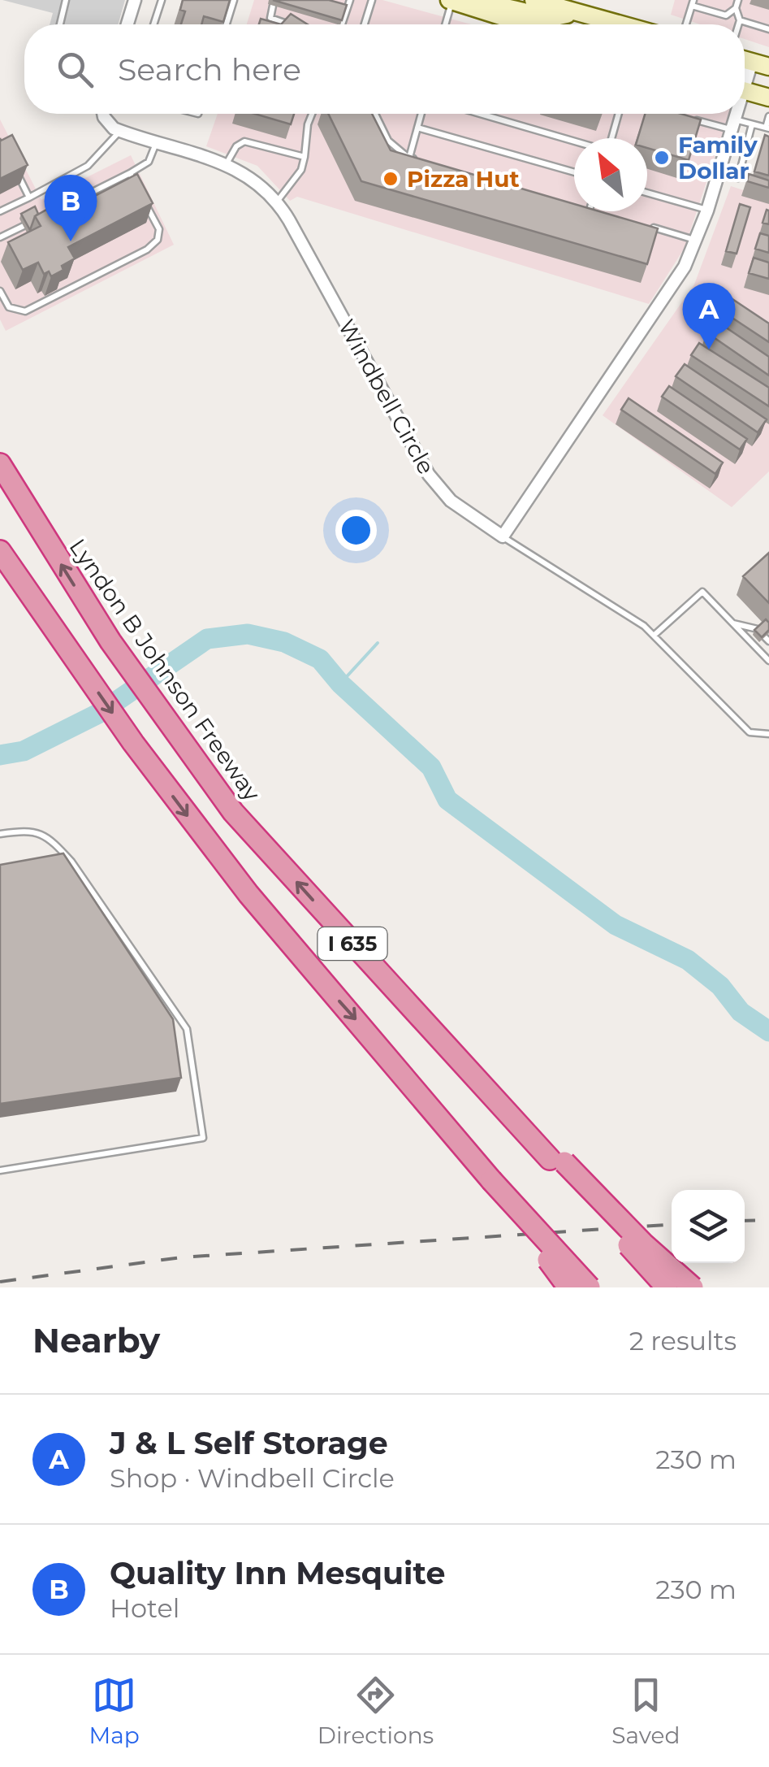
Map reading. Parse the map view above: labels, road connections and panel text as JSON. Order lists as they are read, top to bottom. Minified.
{"streets":{"highway":["Lyndon B Johnson Freeway","I 635"],"street":["Windbell Circle"]},"places":["Family Dollar","Pizza Hut"],"north":"top left","page":{"search":"Search here","pins":["B","A"],"heading":["Nearby","2 results"],"list":[{"mark":"A","name":"J & L Self Storage","note":"Shop · Windbell Circle","value":"230 m"},{"mark":"B","name":"Quality Inn Mesquite","note":"Hotel","value":"230 m"}],"nav":["Map","Directions","Saved"]}}
